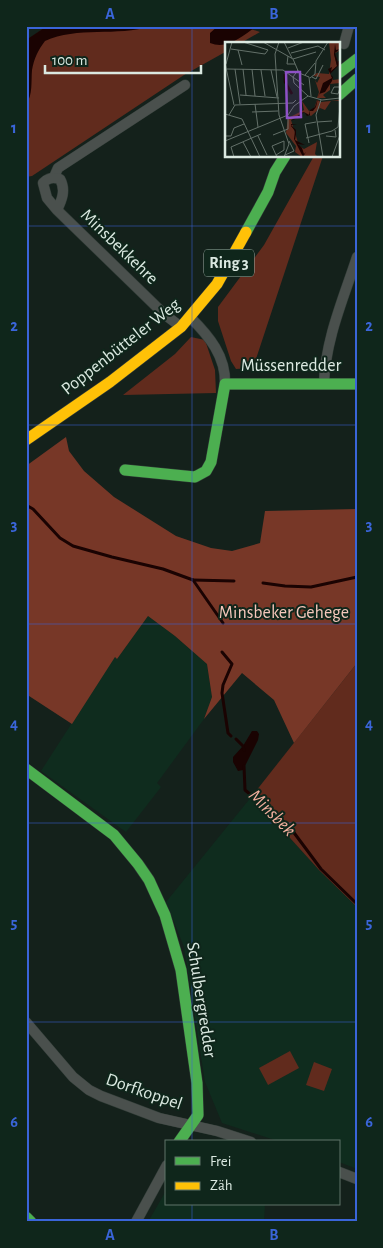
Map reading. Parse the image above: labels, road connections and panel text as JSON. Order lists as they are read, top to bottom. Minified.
{"streets":{"street":["Minsbekkehre","Ring 3","Poppenbütteler Weg","Müssenredder","Schulbergredder","Dorfkoppel"]},"crossings":[["Minsbekkehre","Poppenbütteler Weg"],["Poppenbütteler Weg","Müssenredder"],["Schulbergredder","Dorfkoppel"]],"water":["Minsbek"],"parks":["Minsbeker Gehege"],"legend":["Frei","Zäh"],"scale_bar":"100 m","grid":{"columns":["A","B"],"rows":["1","2","3","4","5","6"]}}
